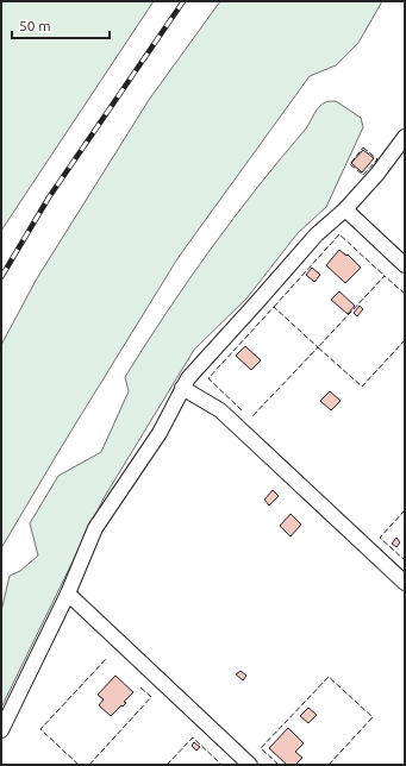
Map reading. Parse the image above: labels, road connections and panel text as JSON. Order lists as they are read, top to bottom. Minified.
{"scale_bar":"50 m"}
